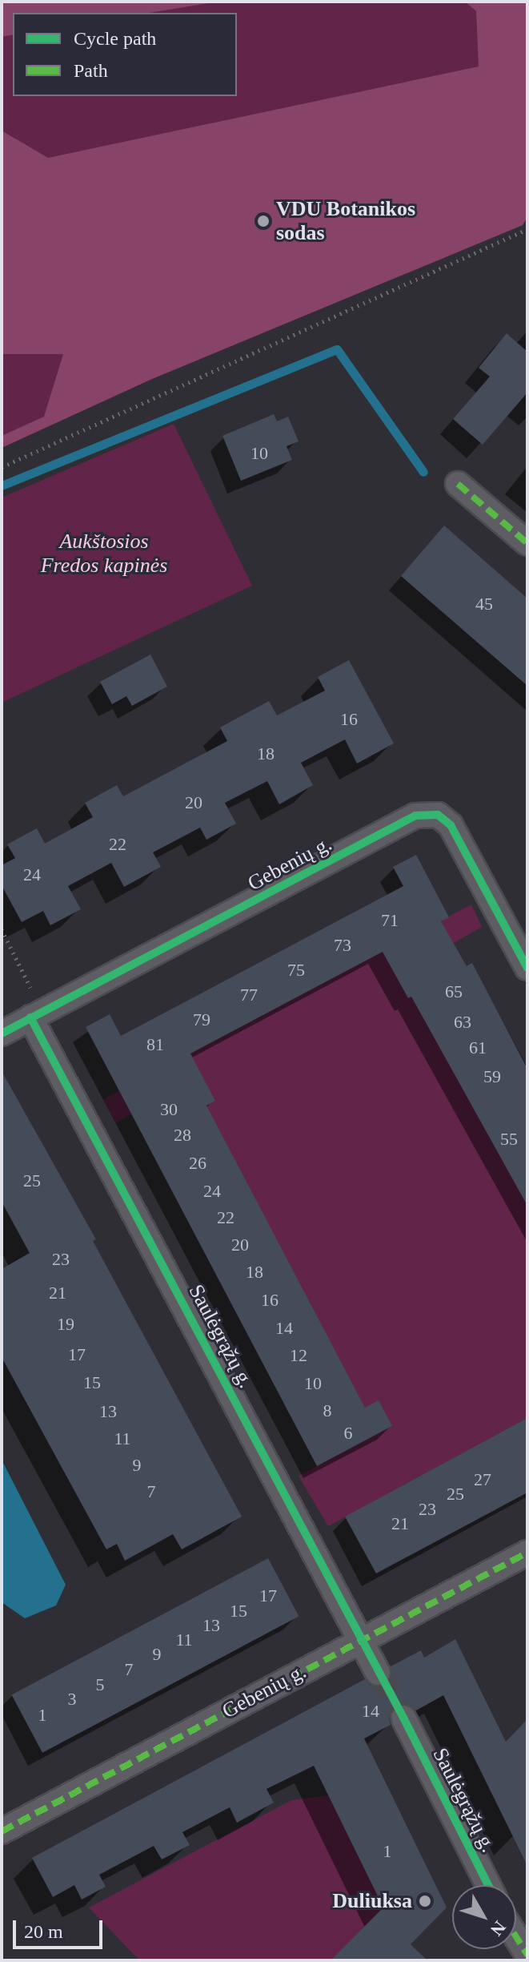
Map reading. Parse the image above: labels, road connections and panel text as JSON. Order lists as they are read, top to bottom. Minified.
{"streets":{"street":["Gebenių g.","Saulėgrąžų g."]},"crossings":[["Gebenių g.","Saulėgrąžų g."]],"parks":["Aukštosios Fredos kapinės"],"places":["VDU Botanikos sodas","Duliuksa"],"house_numbers":["10","45","16","18","20","22","24","71","73","75","65","77","79","63","81","61","59","30","28","55","26","25","24","22","20","23","18","21","16","19","14","17","12","15","10","8","13","6","11","9","27","7","25","23","21","17","15","13","11","9","7","5","3","14","1","1"],"legend":["Cycle path","Path"],"scale_bar":"20 m","north":"bottom right"}
